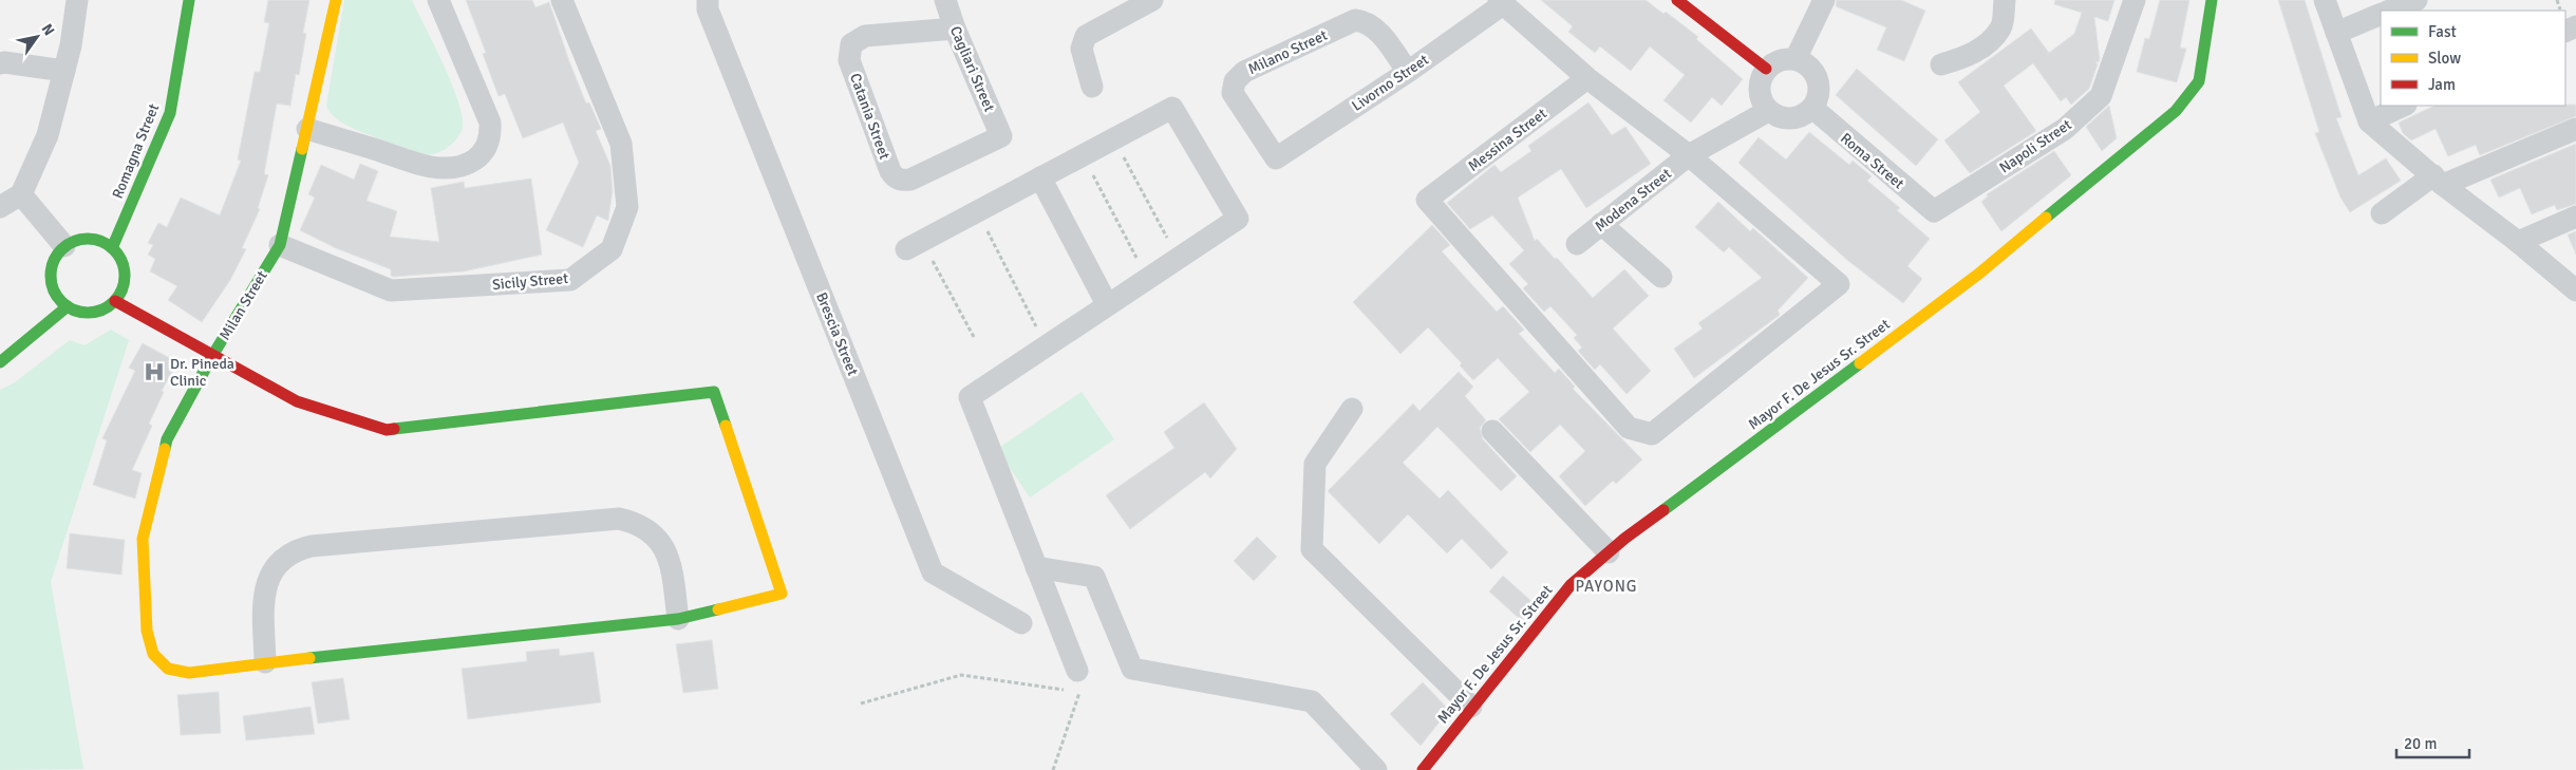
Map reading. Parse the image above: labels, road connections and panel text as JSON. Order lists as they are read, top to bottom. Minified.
{"streets":{"street":["Milano Street","Cagliari Street","Livorno Street","Catania Street","Messina Street","Napoli Street","Romagna Street","Roma Street","Modena Street","Sicily Street","Milan Street","Brescia Street","Mayor F. De Jesus Sr. Street"]},"crossings":[["Milano Street","Livorno Street"],["Cagliari Street","Catania Street"],["Messina Street","Modena Street"],["Napoli Street","Roma Street"],["Roma Street","Modena Street"],["Sicily Street","Milan Street"]],"districts":["PAYONG"],"places":{"hospital":["Dr. Pineda Clinic"]},"legend":["Fast","Slow","Jam"],"scale_bar":"20 m","north":"top right"}
